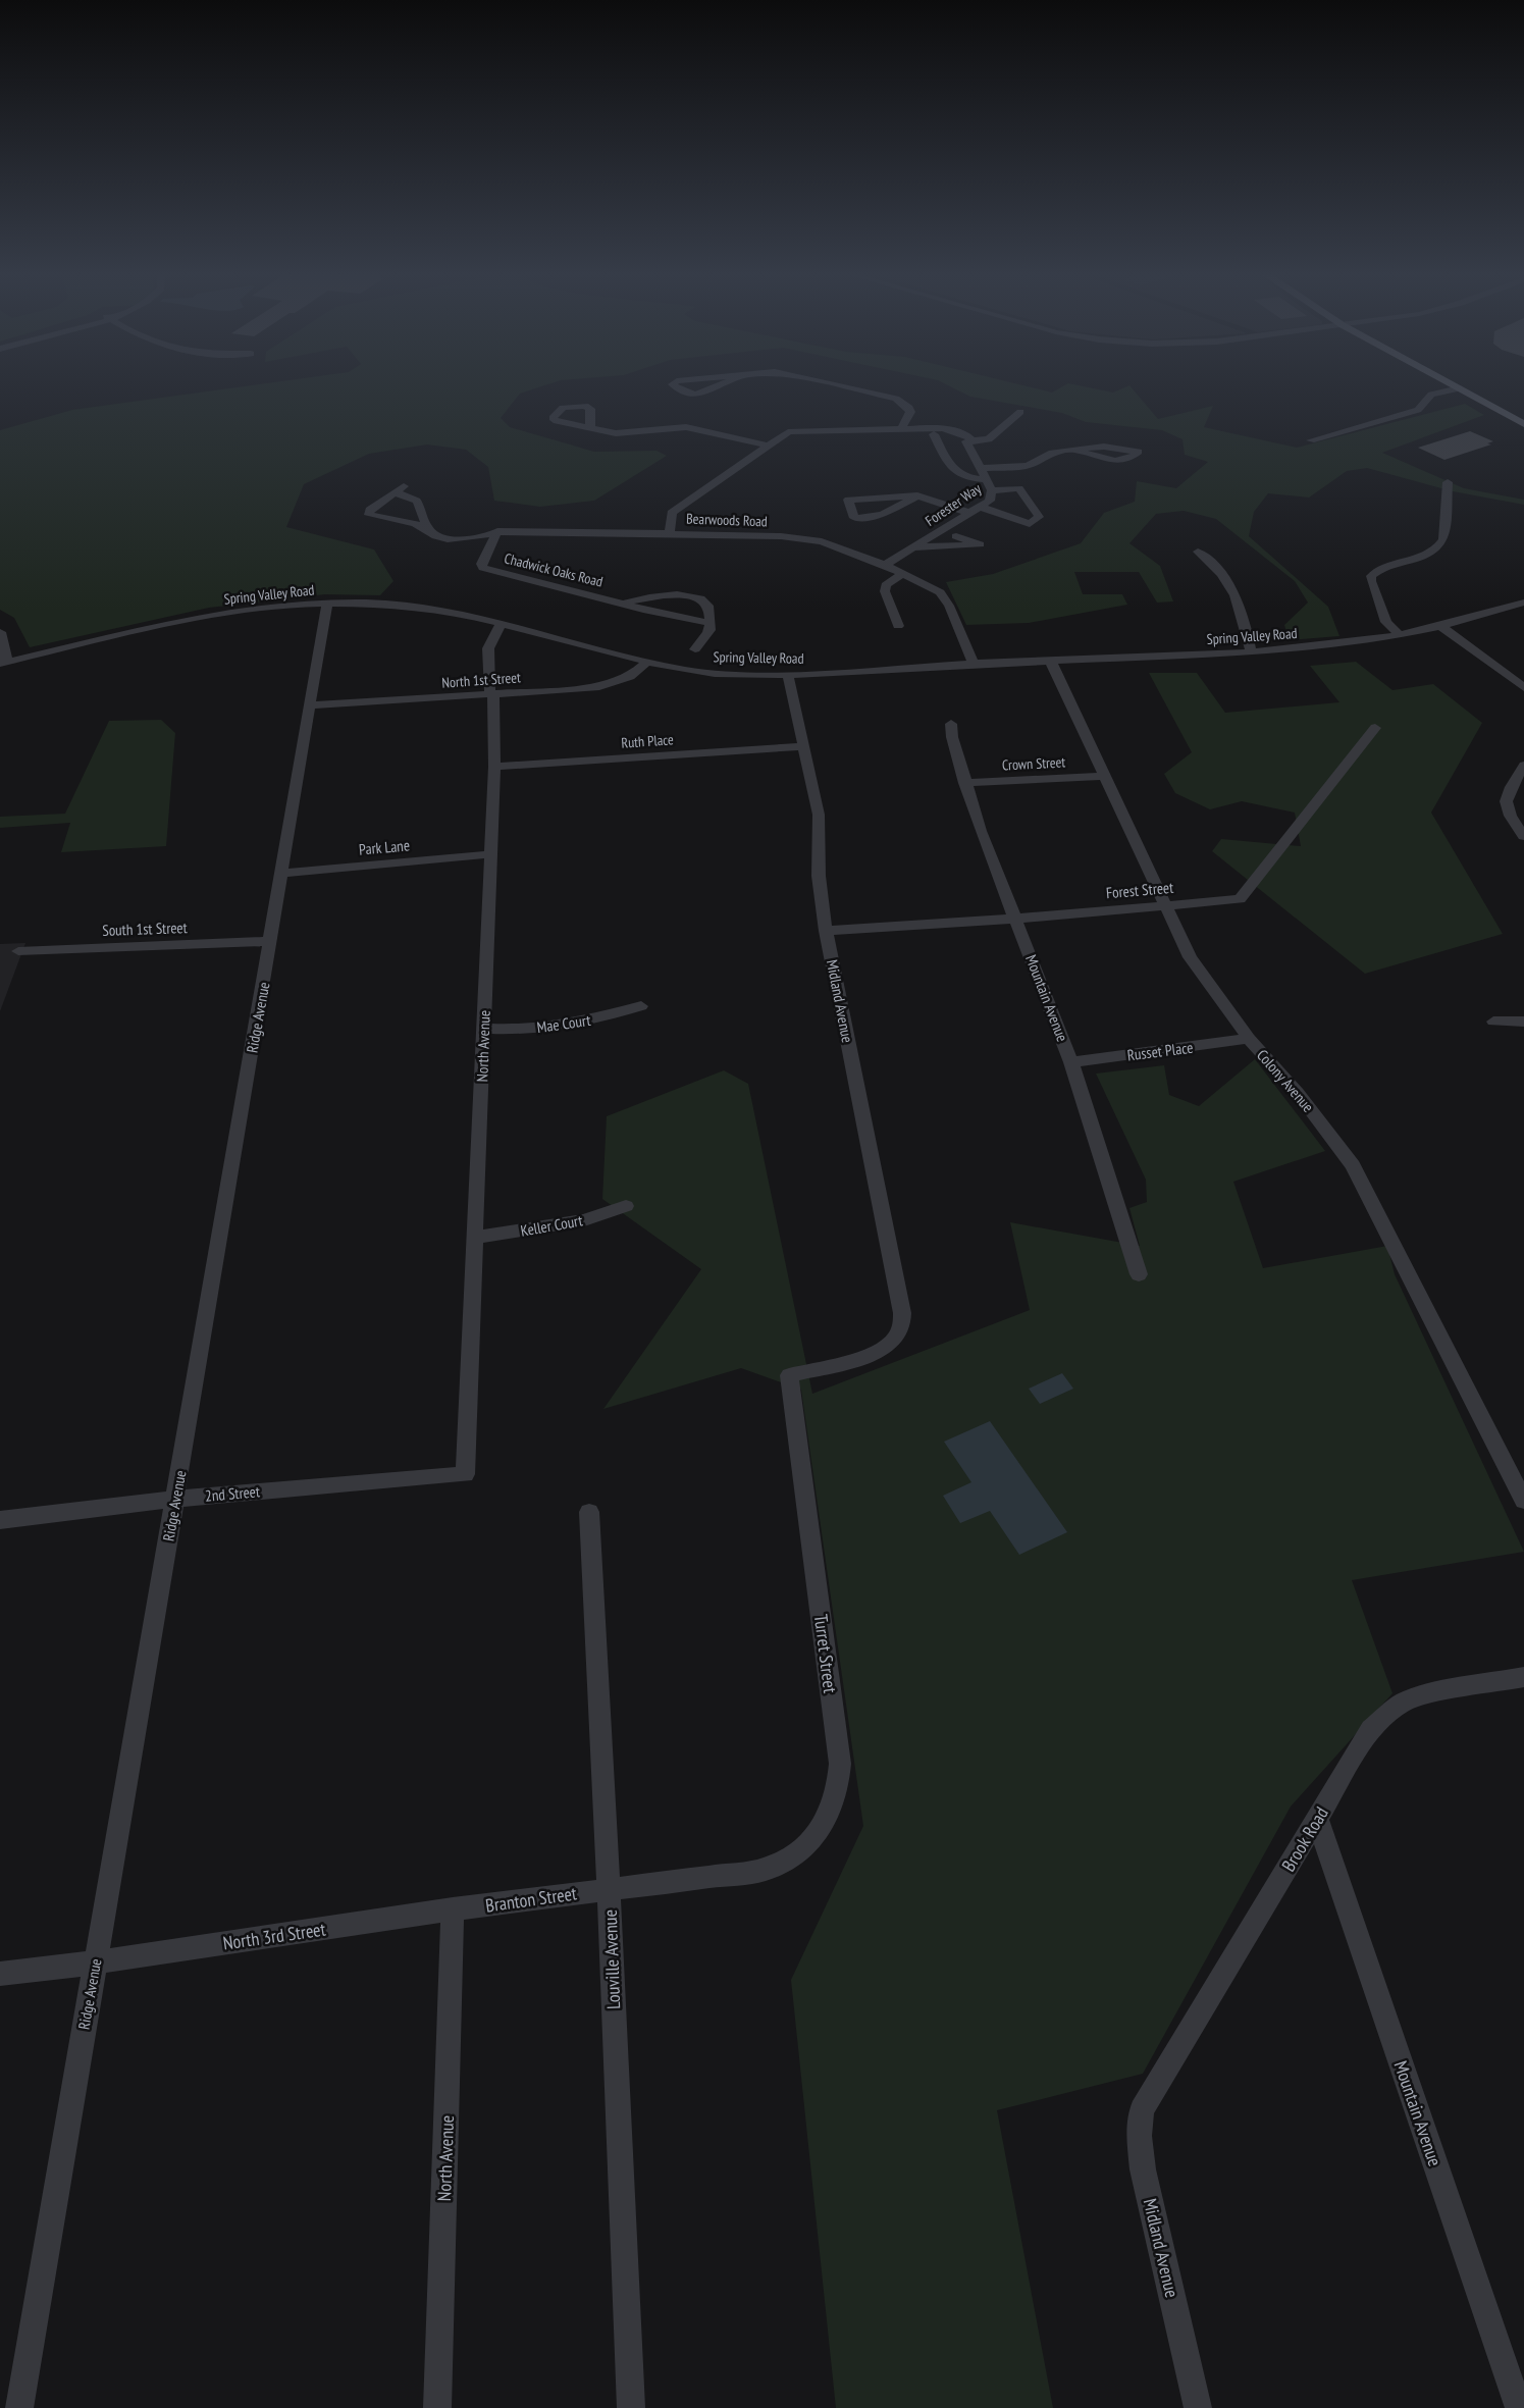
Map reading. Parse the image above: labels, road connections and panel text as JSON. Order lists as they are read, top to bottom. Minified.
{"streets":{"street":["Forester Way","Bearwoods Road","Chadwick Oaks Road","Spring Valley Road","North 1st Street","Ruth Place","Crown Street","Park Lane","Forest Street","South 1st Street","Mountain Avenue","Midland Avenue","Ridge Avenue","Mae Court","North Avenue","Russet Place","Colony Avenue","Keller Court","2nd Street","Turret Street","Brook Road","Branton Street","North 3rd Street","Louville Avenue"]},"crossings":[["Forester Way","Bearwoods Road"],["Bearwoods Road","Chadwick Oaks Road"],["Bearwoods Road","Spring Valley Road"],["Spring Valley Road","North 1st Street"],["Spring Valley Road","Midland Avenue"],["Spring Valley Road","Ridge Avenue"],["Spring Valley Road","North Avenue"],["Spring Valley Road","Colony Avenue"],["North 1st Street","Ridge Avenue"],["North 1st Street","North Avenue"],["Ruth Place","Midland Avenue"],["Ruth Place","North Avenue"],["Crown Street","Mountain Avenue"],["Crown Street","Colony Avenue"],["Park Lane","Ridge Avenue"],["Park Lane","North Avenue"],["Forest Street","Mountain Avenue"],["Forest Street","Midland Avenue"],["Forest Street","Colony Avenue"],["South 1st Street","Ridge Avenue"],["Mountain Avenue","Russet Place"],["Mountain Avenue","Brook Road"],["Midland Avenue","Turret Street"],["Midland Avenue","Brook Road"],["Ridge Avenue","2nd Street"],["Ridge Avenue","North 3rd Street"],["Mae Court","North Avenue"],["North Avenue","Keller Court"],["North Avenue","2nd Street"],["North Avenue","Branton Street"],["North Avenue","North 3rd Street"],["Russet Place","Colony Avenue"],["Turret Street","Branton Street"],["Turret Street","Louville Avenue"],["Branton Street","North 3rd Street"],["Branton Street","Louville Avenue"]]}
